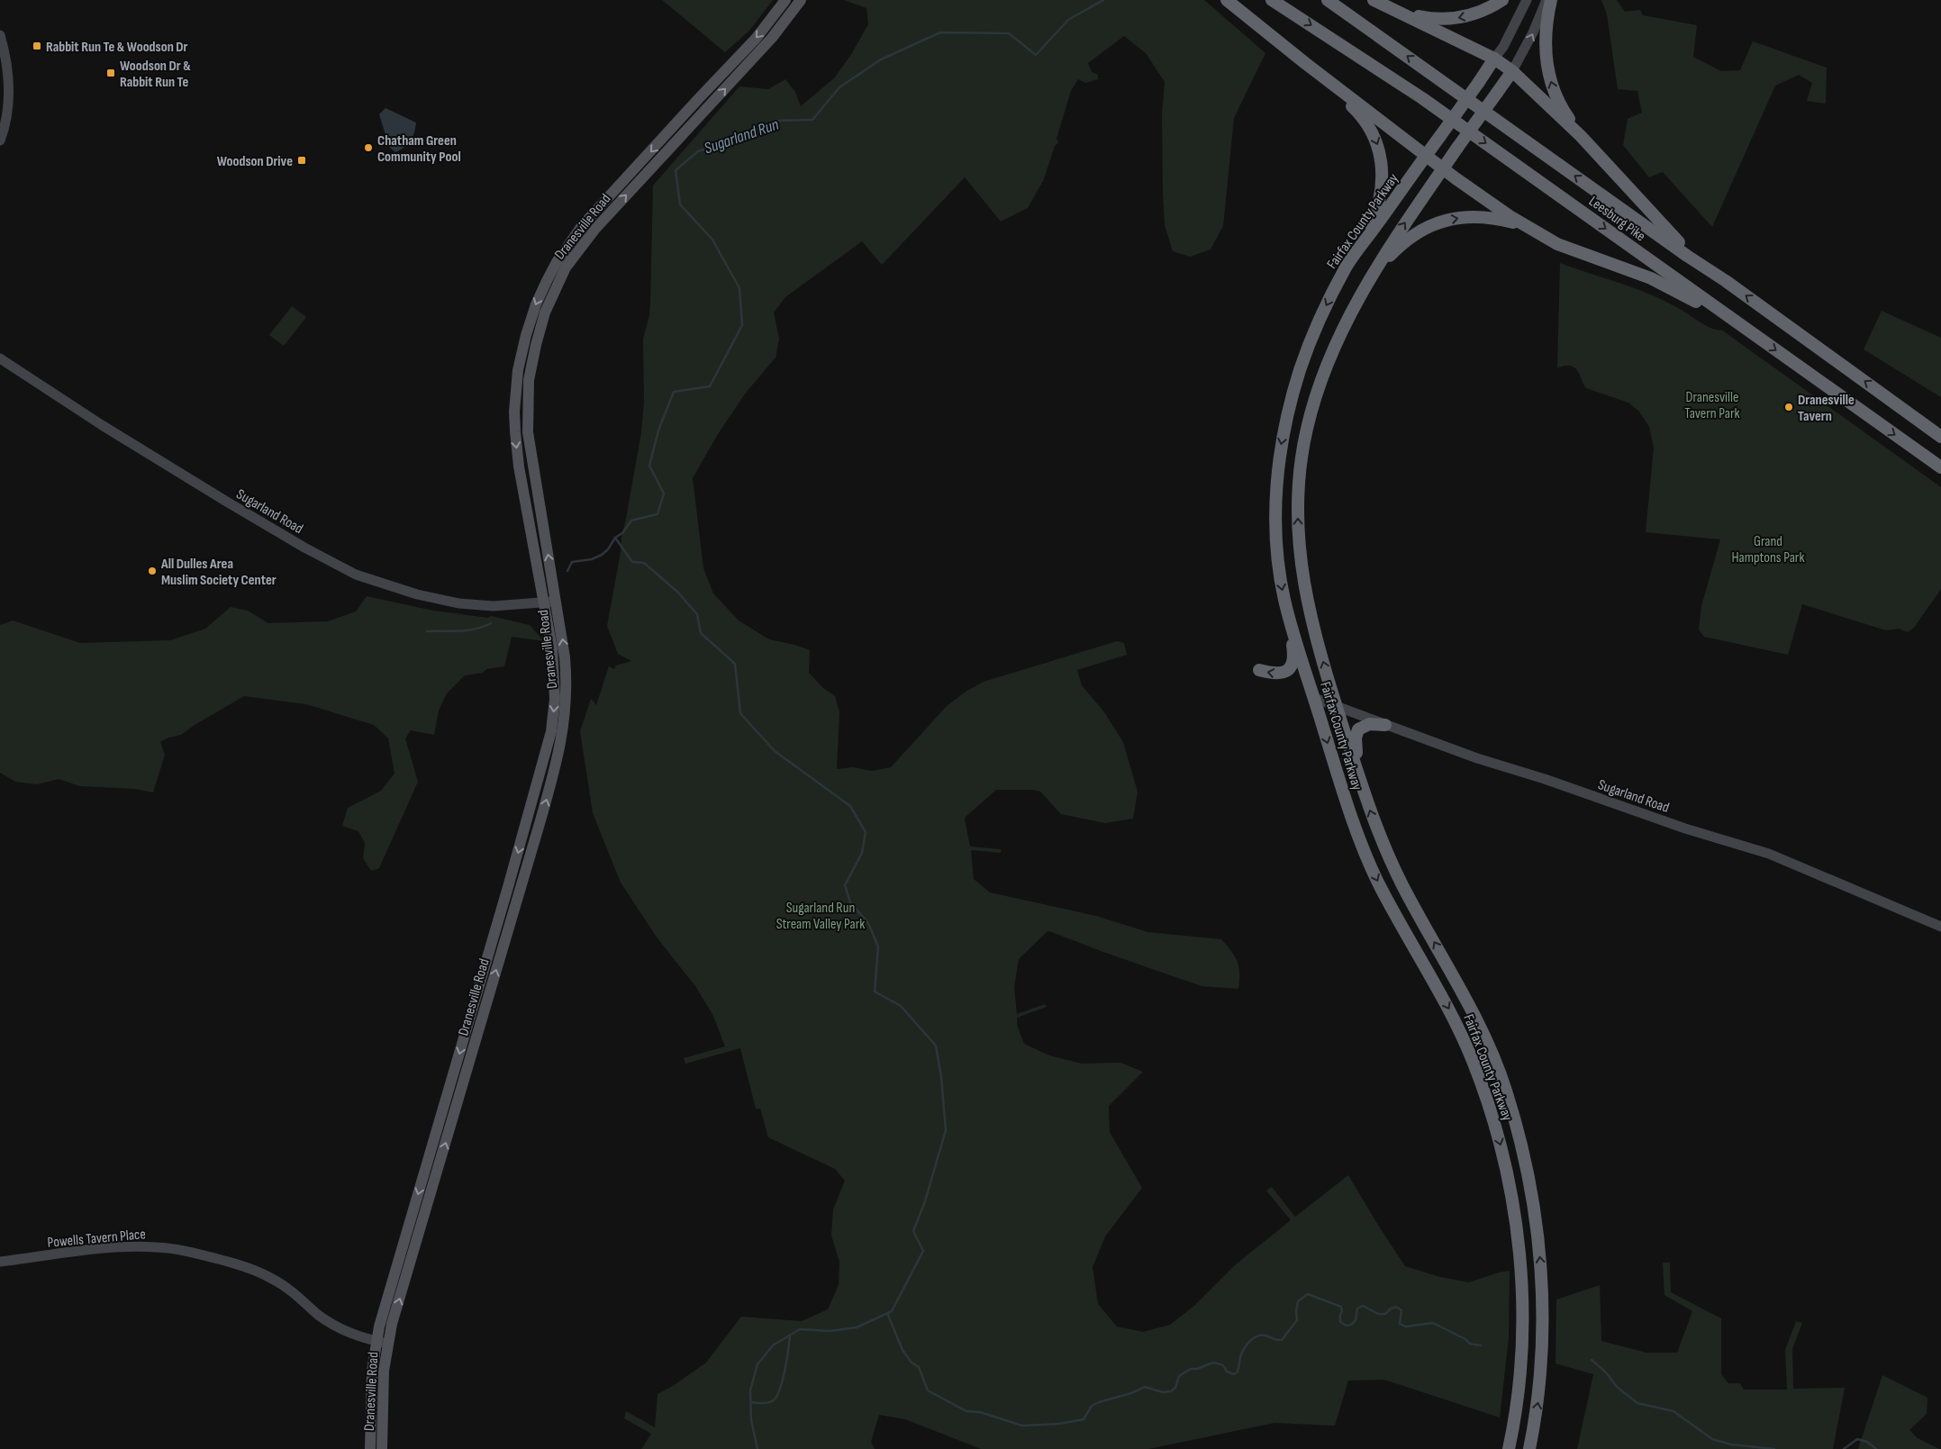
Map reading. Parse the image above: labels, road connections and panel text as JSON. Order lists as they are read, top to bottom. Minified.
{"streets":{"highway":["Leesburg Pike","Fairfax County Parkway"],"main road":["Dranesville Road"],"street":["Sugarland Road","Powells Tavern Place"]},"crossings":[["Fairfax County Parkway","Sugarland Road"],["Dranesville Road","Sugarland Road"],["Dranesville Road","Powells Tavern Place"]],"water":["Sugarland Run"],"parks":["Dranesville Tavern Park","Grand Hamptons Park","Sugarland Run Stream Valley Park"],"places":{"transit":["Rabbit Run Te & Woodson Dr","Woodson Dr & Rabbit Run Te","Woodson Drive"],"other":["Chatham Green Community Pool","Dranesville Tavern","All Dulles Area Muslim Society Center"]}}
